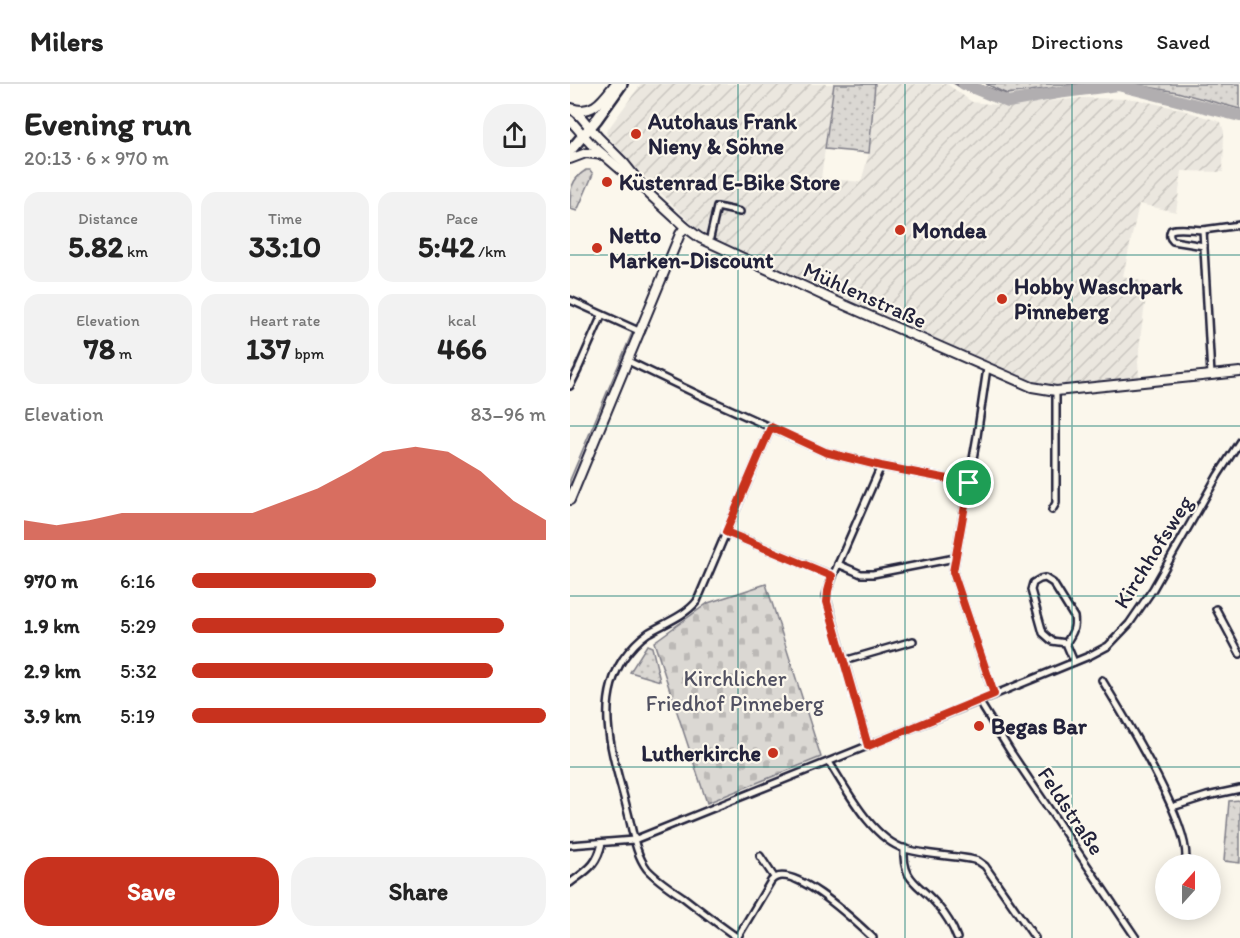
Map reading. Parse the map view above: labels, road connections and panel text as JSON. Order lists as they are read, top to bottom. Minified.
{"streets":{"main road":["Mühlenstraße"],"street":["Kirchhofsweg","Feldstraße"]},"crossings":[["Kirchhofsweg","Feldstraße"]],"parks":["Kirchlicher Friedhof Pinneberg"],"places":["Autohaus Frank Nieny & Söhne","Küstenrad E-Bike Store","Mondea","Netto Marken-Discount","Hobby Waschpark Pinneberg","Begas Bar","Lutherkirche"],"north":"top","page":{"header":"Milers","nav":["Map","Directions","Saved"],"heading":["Evening run","20:13 · 6 × 970 m"],"stats":[["Distance","5.82 km"],["Time","33:10"],["Pace","5:42 /km"],["Elevation","78 m"],["Heart rate","137 bpm"],["kcal","466"]],"chart":["Elevation","83–96 m"],"list":[{"name":"970 m","note":"6:16"},{"name":"1.9 km","note":"5:29"},{"name":"2.9 km","note":"5:32"},{"name":"3.9 km","note":"5:19"}],"buttons":["Save","Share"]}}
